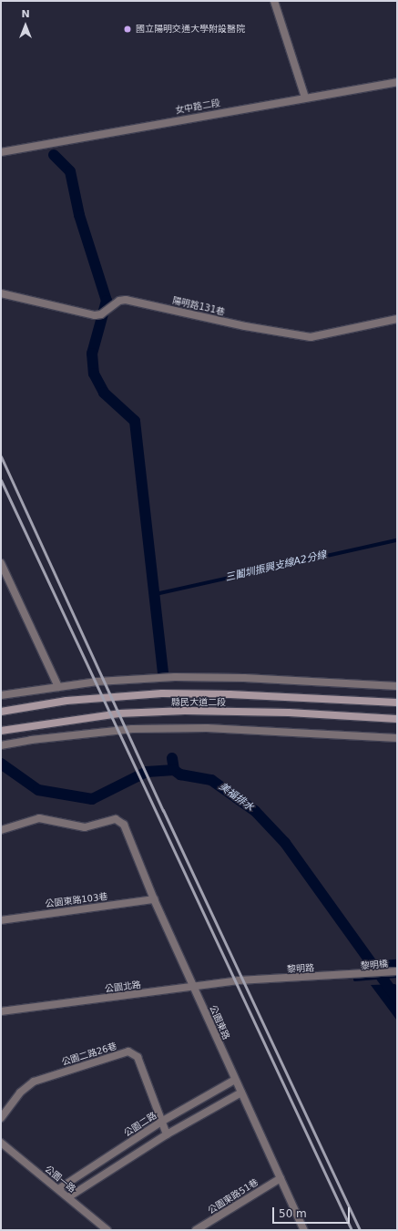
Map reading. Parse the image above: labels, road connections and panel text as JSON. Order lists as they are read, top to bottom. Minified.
{"streets":{"main road":["縣民大道二段"],"street":["女中路二段","陽明路131巷","公園東路103巷","黎明橋","黎明路","公園北路","公園東路","公園二路26巷","公園二路","公園一路","公園東路51巷"]},"crossings":[["公園東路103巷","公園東路"],["黎明橋","黎明路"],["黎明路","公園北路"],["公園北路","公園東路"],["公園東路","公園二路"],["公園東路","公園東路51巷"],["公園二路26巷","公園二路"],["公園二路","公園一路"]],"water":["三鬮圳振興支線A2分線","美福排水"],"places":["國立陽明交通大學附設醫院"],"scale_bar":"50 m","north":"top"}
